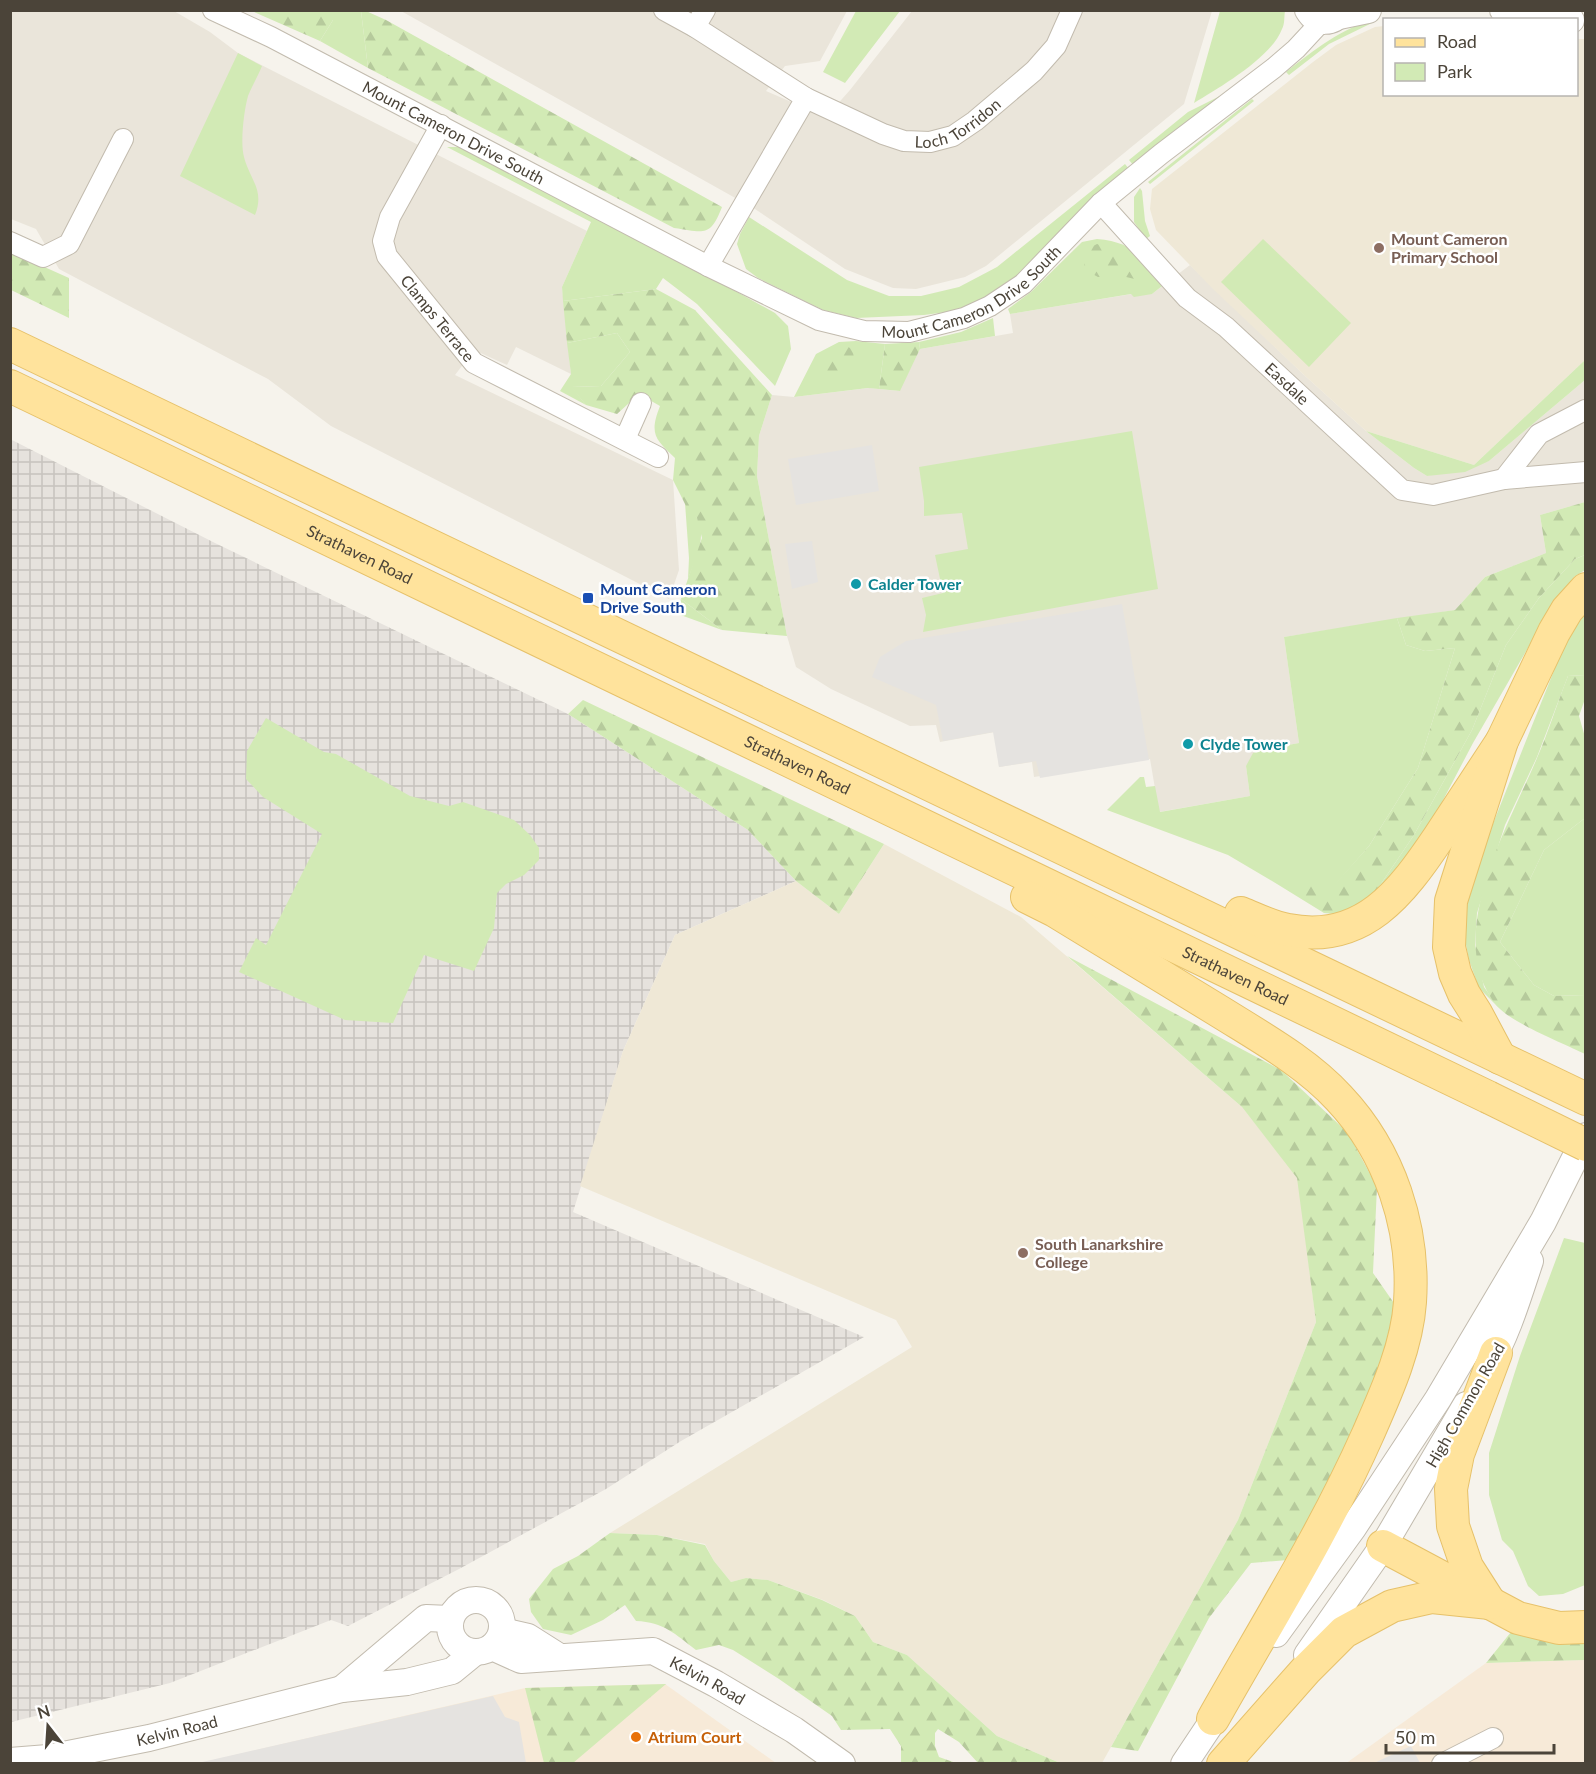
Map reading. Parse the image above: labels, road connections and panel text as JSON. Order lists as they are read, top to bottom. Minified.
{"streets":{"main road":["Strathaven Road"],"street":["Loch Torridon","Mount Cameron Drive South","Clamps Terrace","Easdale","High Common Road","Kelvin Road"]},"crossings":[["Mount Cameron Drive South","Clamps Terrace"],["Mount Cameron Drive South","Easdale"]],"places":{"other":["Mount Cameron Primary School","Calder Tower","Clyde Tower","South Lanarkshire College","Atrium Court"],"transit":["Mount Cameron Drive South"]},"legend":["Road","Park"],"scale_bar":"50 m","north":"top"}
